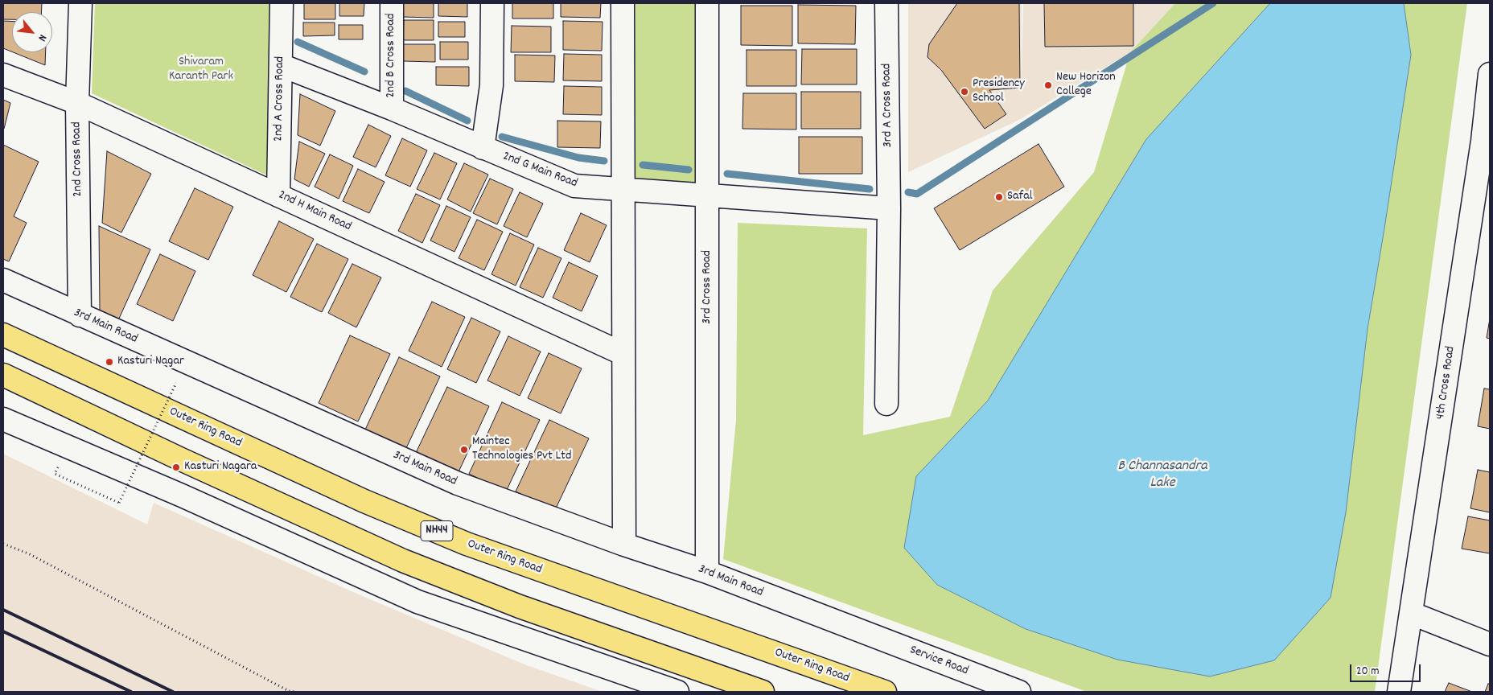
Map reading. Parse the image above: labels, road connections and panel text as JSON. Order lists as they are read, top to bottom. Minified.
{"streets":{"highway":["Outer Ring Road","NH44"],"street":["2nd B Cross Road","2nd A Cross Road","3rd A Cross Road","2nd Cross Road","2nd G Main Road","2nd H Main Road","3rd Cross Road","3rd Main Road","4th Cross Road","Service Road"]},"crossings":[["2nd B Cross Road","2nd G Main Road"],["2nd A Cross Road","2nd G Main Road"],["2nd A Cross Road","2nd H Main Road"],["3rd A Cross Road","2nd G Main Road"],["2nd Cross Road","2nd H Main Road"],["2nd Cross Road","3rd Main Road"],["2nd G Main Road","3rd Cross Road"],["3rd Cross Road","3rd Main Road"],["3rd Main Road","Service Road"]],"water":["B Channasandra Lake"],"parks":["Shivaram Karanth Park"],"places":["New Horizon College","Presidency School","Safal","Kasturi Nagar","Maintec Technologies Pvt Ltd","Kasturi Nagara"],"scale_bar":"20 m","north":"bottom right"}
